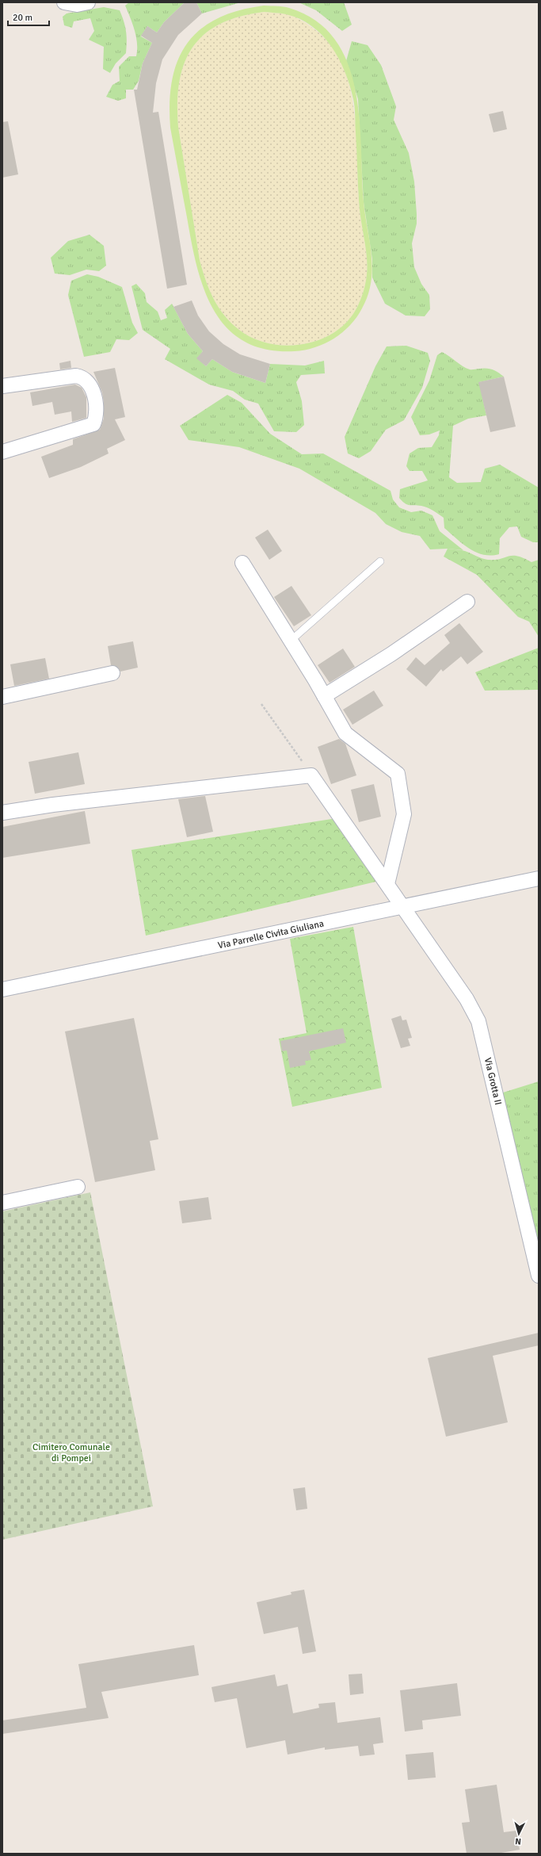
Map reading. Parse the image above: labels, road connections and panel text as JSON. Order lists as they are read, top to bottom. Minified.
{"streets":{"street":["Via Parrelle Civita Giuliana","Via Grotta II"]},"crossings":[["Via Parrelle Civita Giuliana","Via Grotta II"]],"parks":["Cimitero Comunale di Pompei"],"scale_bar":"20 m","north":"bottom"}
